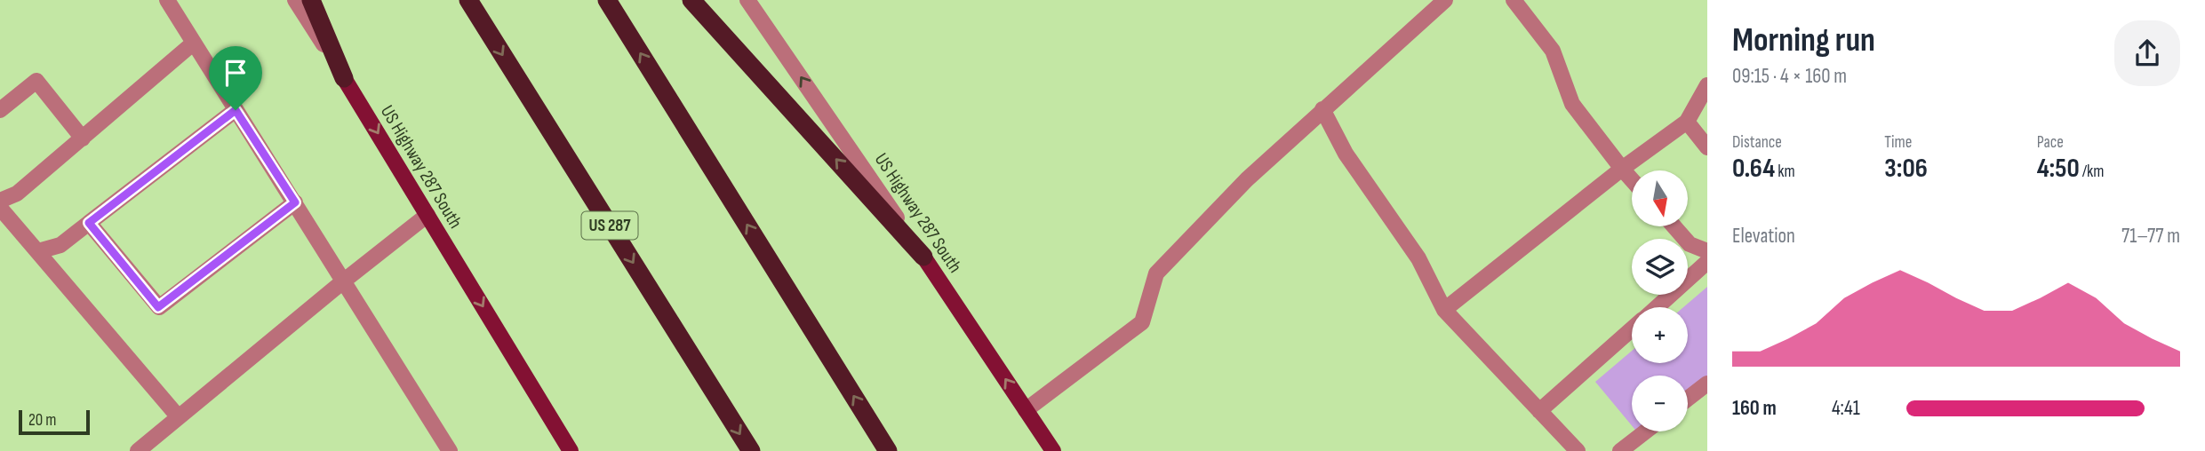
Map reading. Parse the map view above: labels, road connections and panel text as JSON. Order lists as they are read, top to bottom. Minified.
{"streets":{"highway":["US 287"],"main road":["US Highway 287 South"]},"scale_bar":"20 m","north":"bottom","page":{"heading":["Morning run","09:15 · 4 × 160 m"],"stats":[["Distance","0.64 km"],["Time","3:06"],["Pace","4:50 /km"]],"map_buttons":["+","−"],"chart":["Elevation","71–77 m"],"list":[{"name":"160 m","note":"4:41"}],"scale":"20 m"}}
